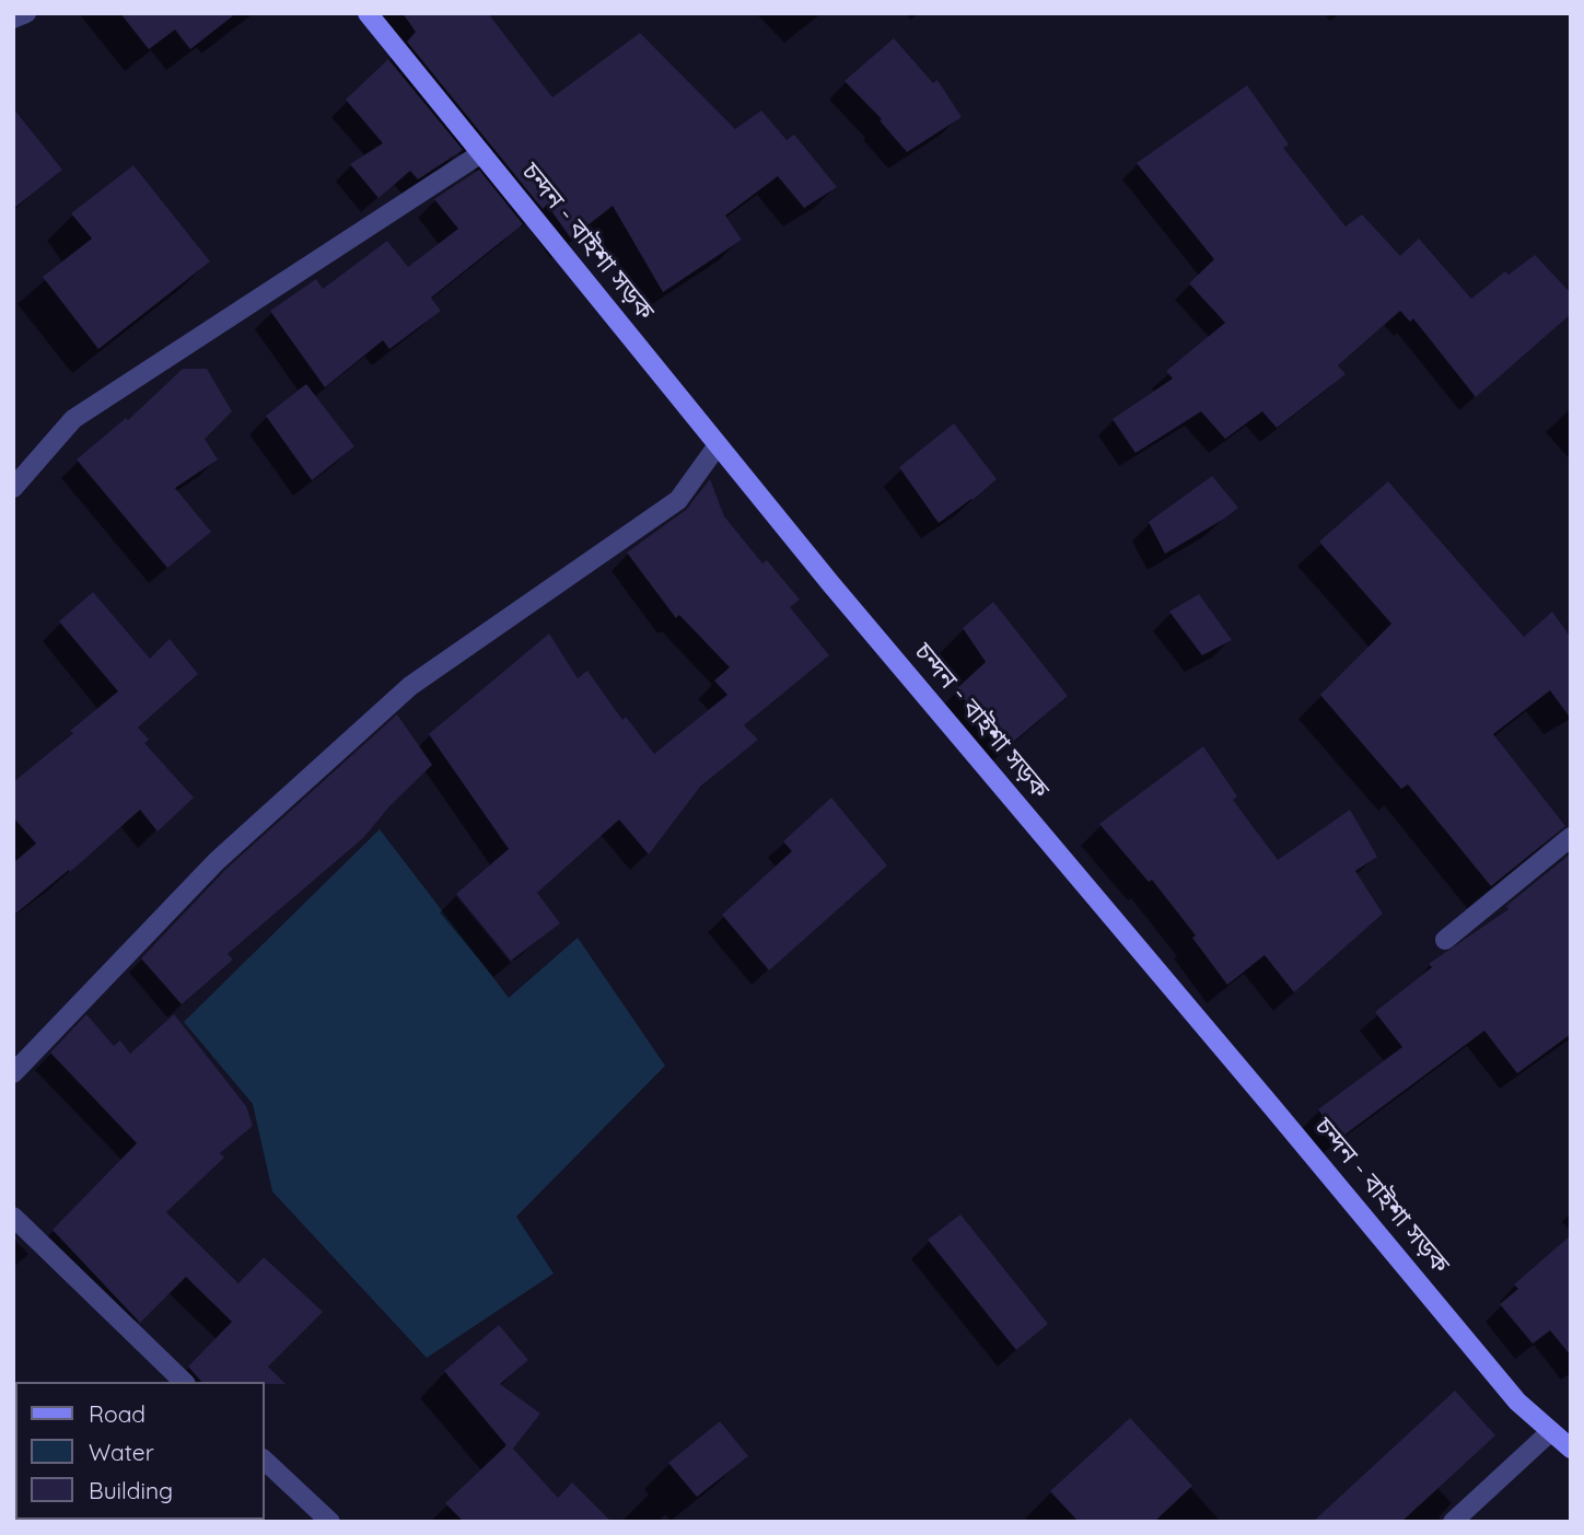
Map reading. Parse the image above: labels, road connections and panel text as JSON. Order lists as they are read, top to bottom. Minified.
{"streets":{"main road":["চন্দন - বাইশা সড়ক"]},"legend":["Road","Water","Building"]}
